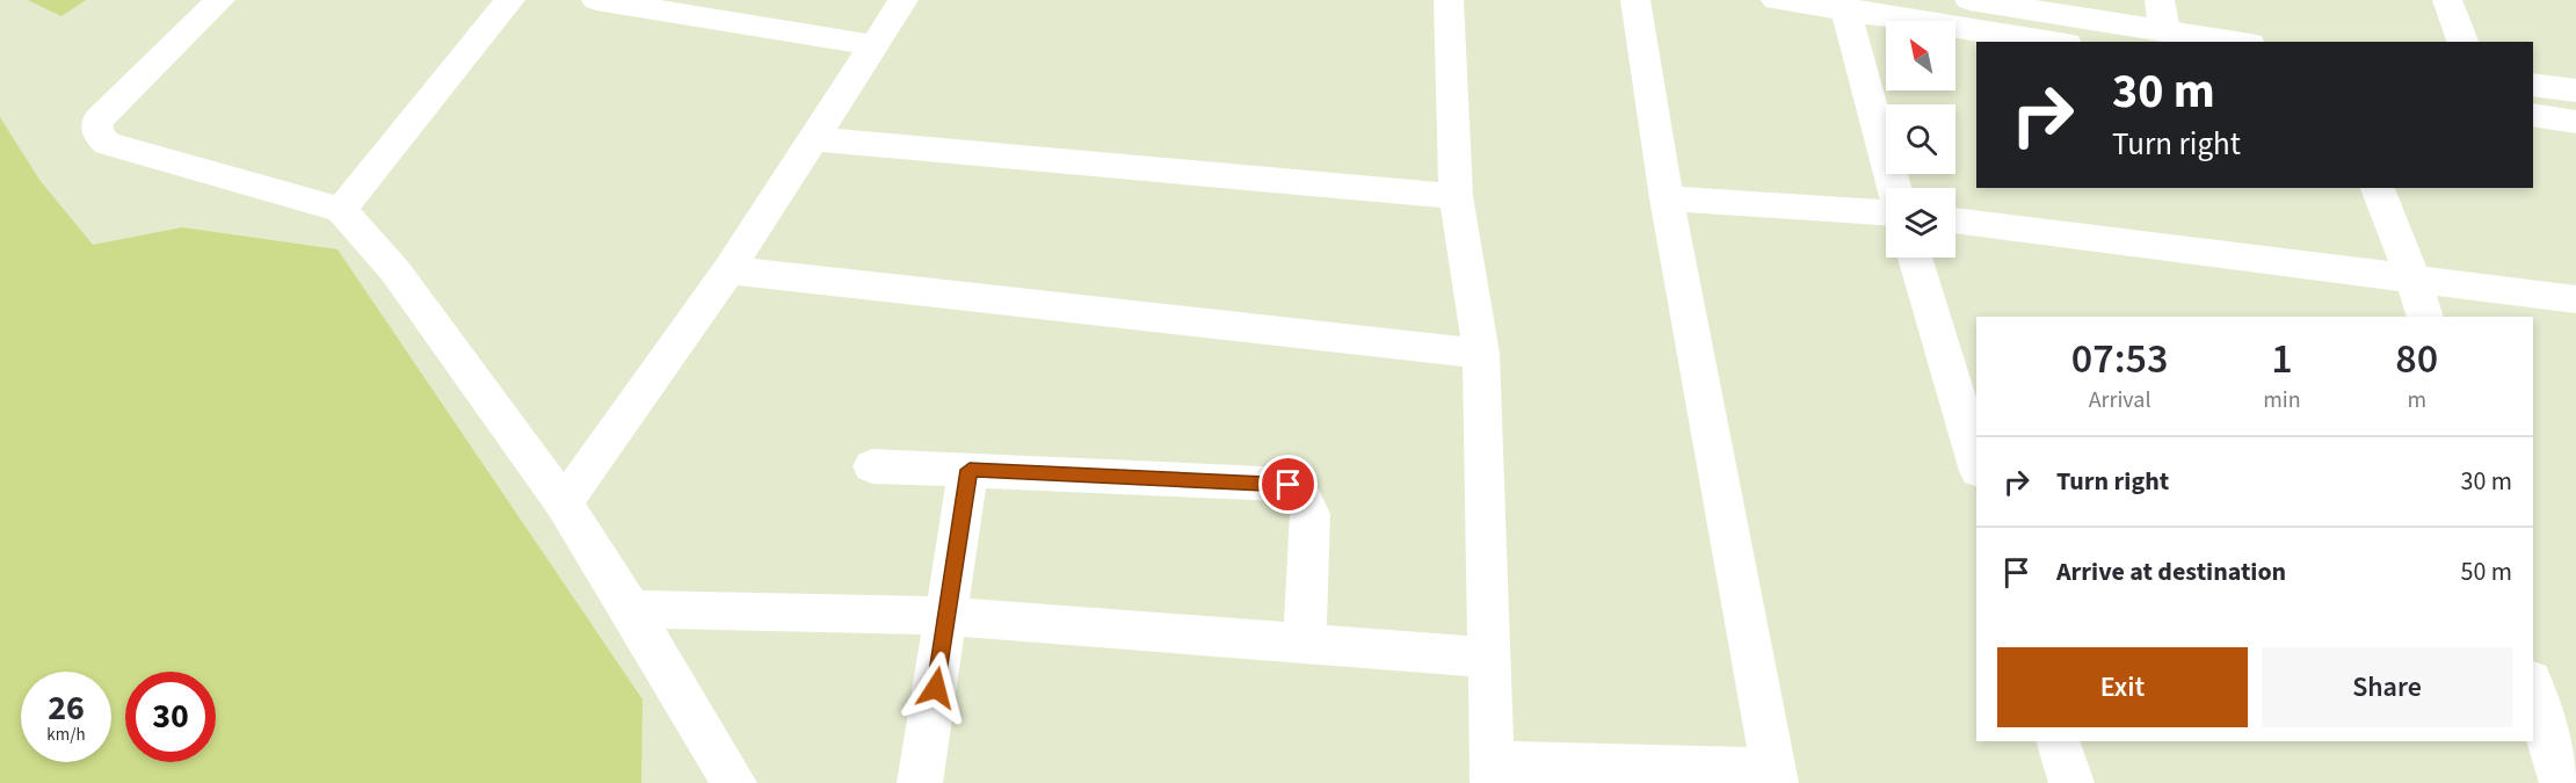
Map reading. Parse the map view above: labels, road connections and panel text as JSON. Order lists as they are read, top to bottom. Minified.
{"north":"top left","page":{"turn":["30 m","Turn right"],"eta":["07:53","Arrival","1","min","80","m"],"list":[{"name":"Turn right","value":"30 m"},{"name":"Arrive at destination","value":"50 m"}],"buttons":["Exit","Share"],"speed":"26 km/h","limit":"30"}}
